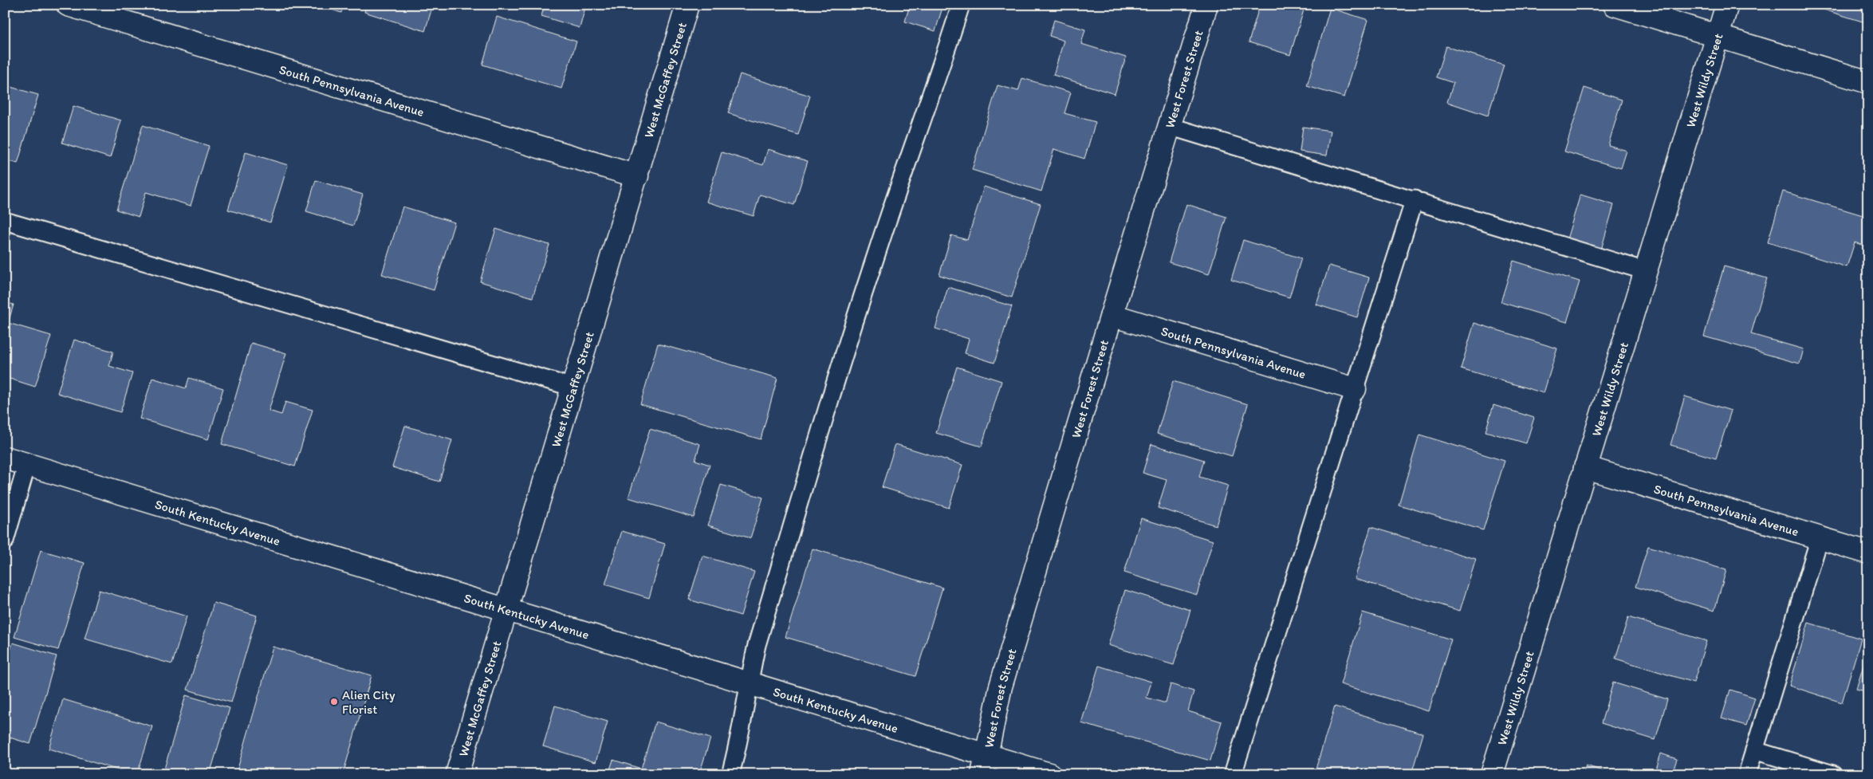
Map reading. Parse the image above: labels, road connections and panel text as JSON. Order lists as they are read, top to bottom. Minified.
{"streets":{"street":["West Forest Street","West McGaffey Street","West Wildy Street","South Pennsylvania Avenue","South Kentucky Avenue"]},"crossings":[["West Forest Street","South Pennsylvania Avenue"],["West Forest Street","South Kentucky Avenue"],["West McGaffey Street","South Pennsylvania Avenue"],["West McGaffey Street","South Kentucky Avenue"],["West Wildy Street","South Pennsylvania Avenue"]],"places":["Alien City Florist"]}
